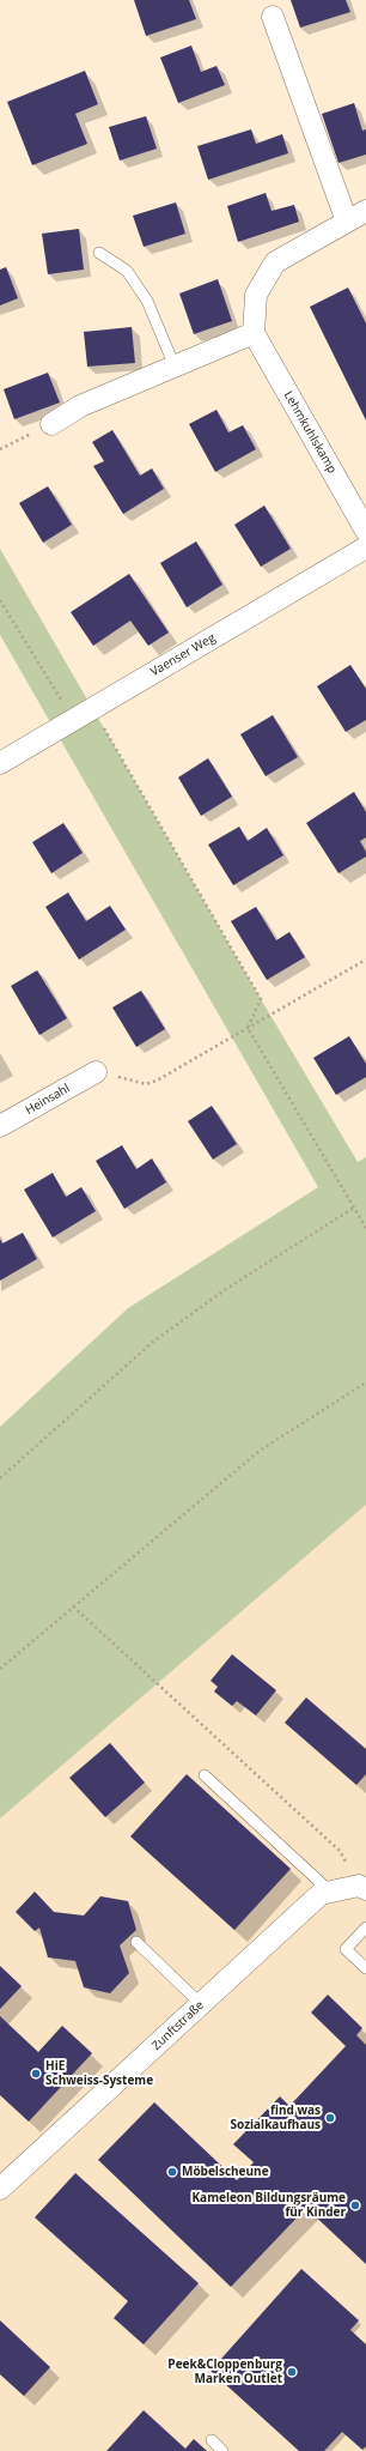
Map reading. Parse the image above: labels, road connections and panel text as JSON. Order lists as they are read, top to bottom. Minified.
{"streets":{"street":["Lehmkuhlskamp","Vaenser Weg","Heinsahl","Zunftstraße"]},"places":["HiE Schweiss-Systeme","find was Sozialkaufhaus","Möbelscheune","Kameleon Bildungsräume für Kinder","Peek&Cloppenburg Marken Outlet"]}
